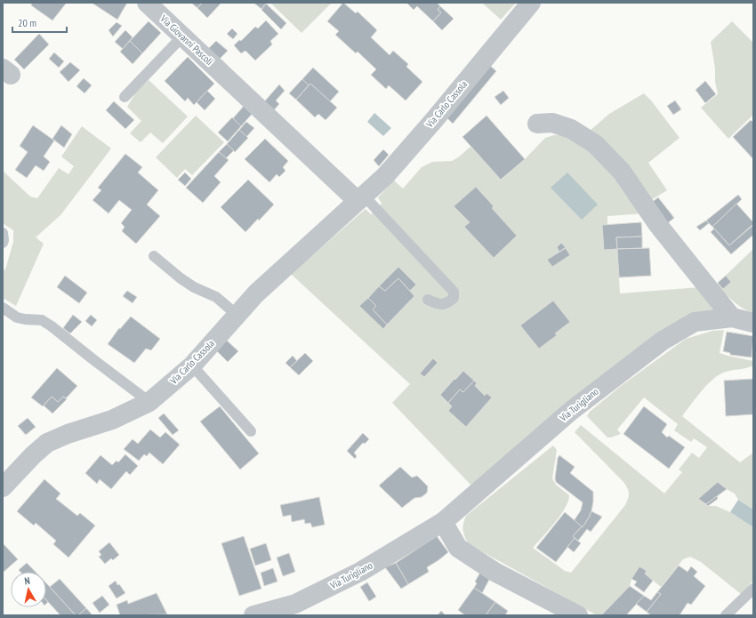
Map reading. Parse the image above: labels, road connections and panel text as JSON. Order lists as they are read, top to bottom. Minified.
{"streets":{"street":["Via Giovanni Pascoli","Via Carlo Cassola","Via Turigliano"]},"crossings":[["Via Giovanni Pascoli","Via Carlo Cassola"]],"scale_bar":"20 m","north":"top"}
